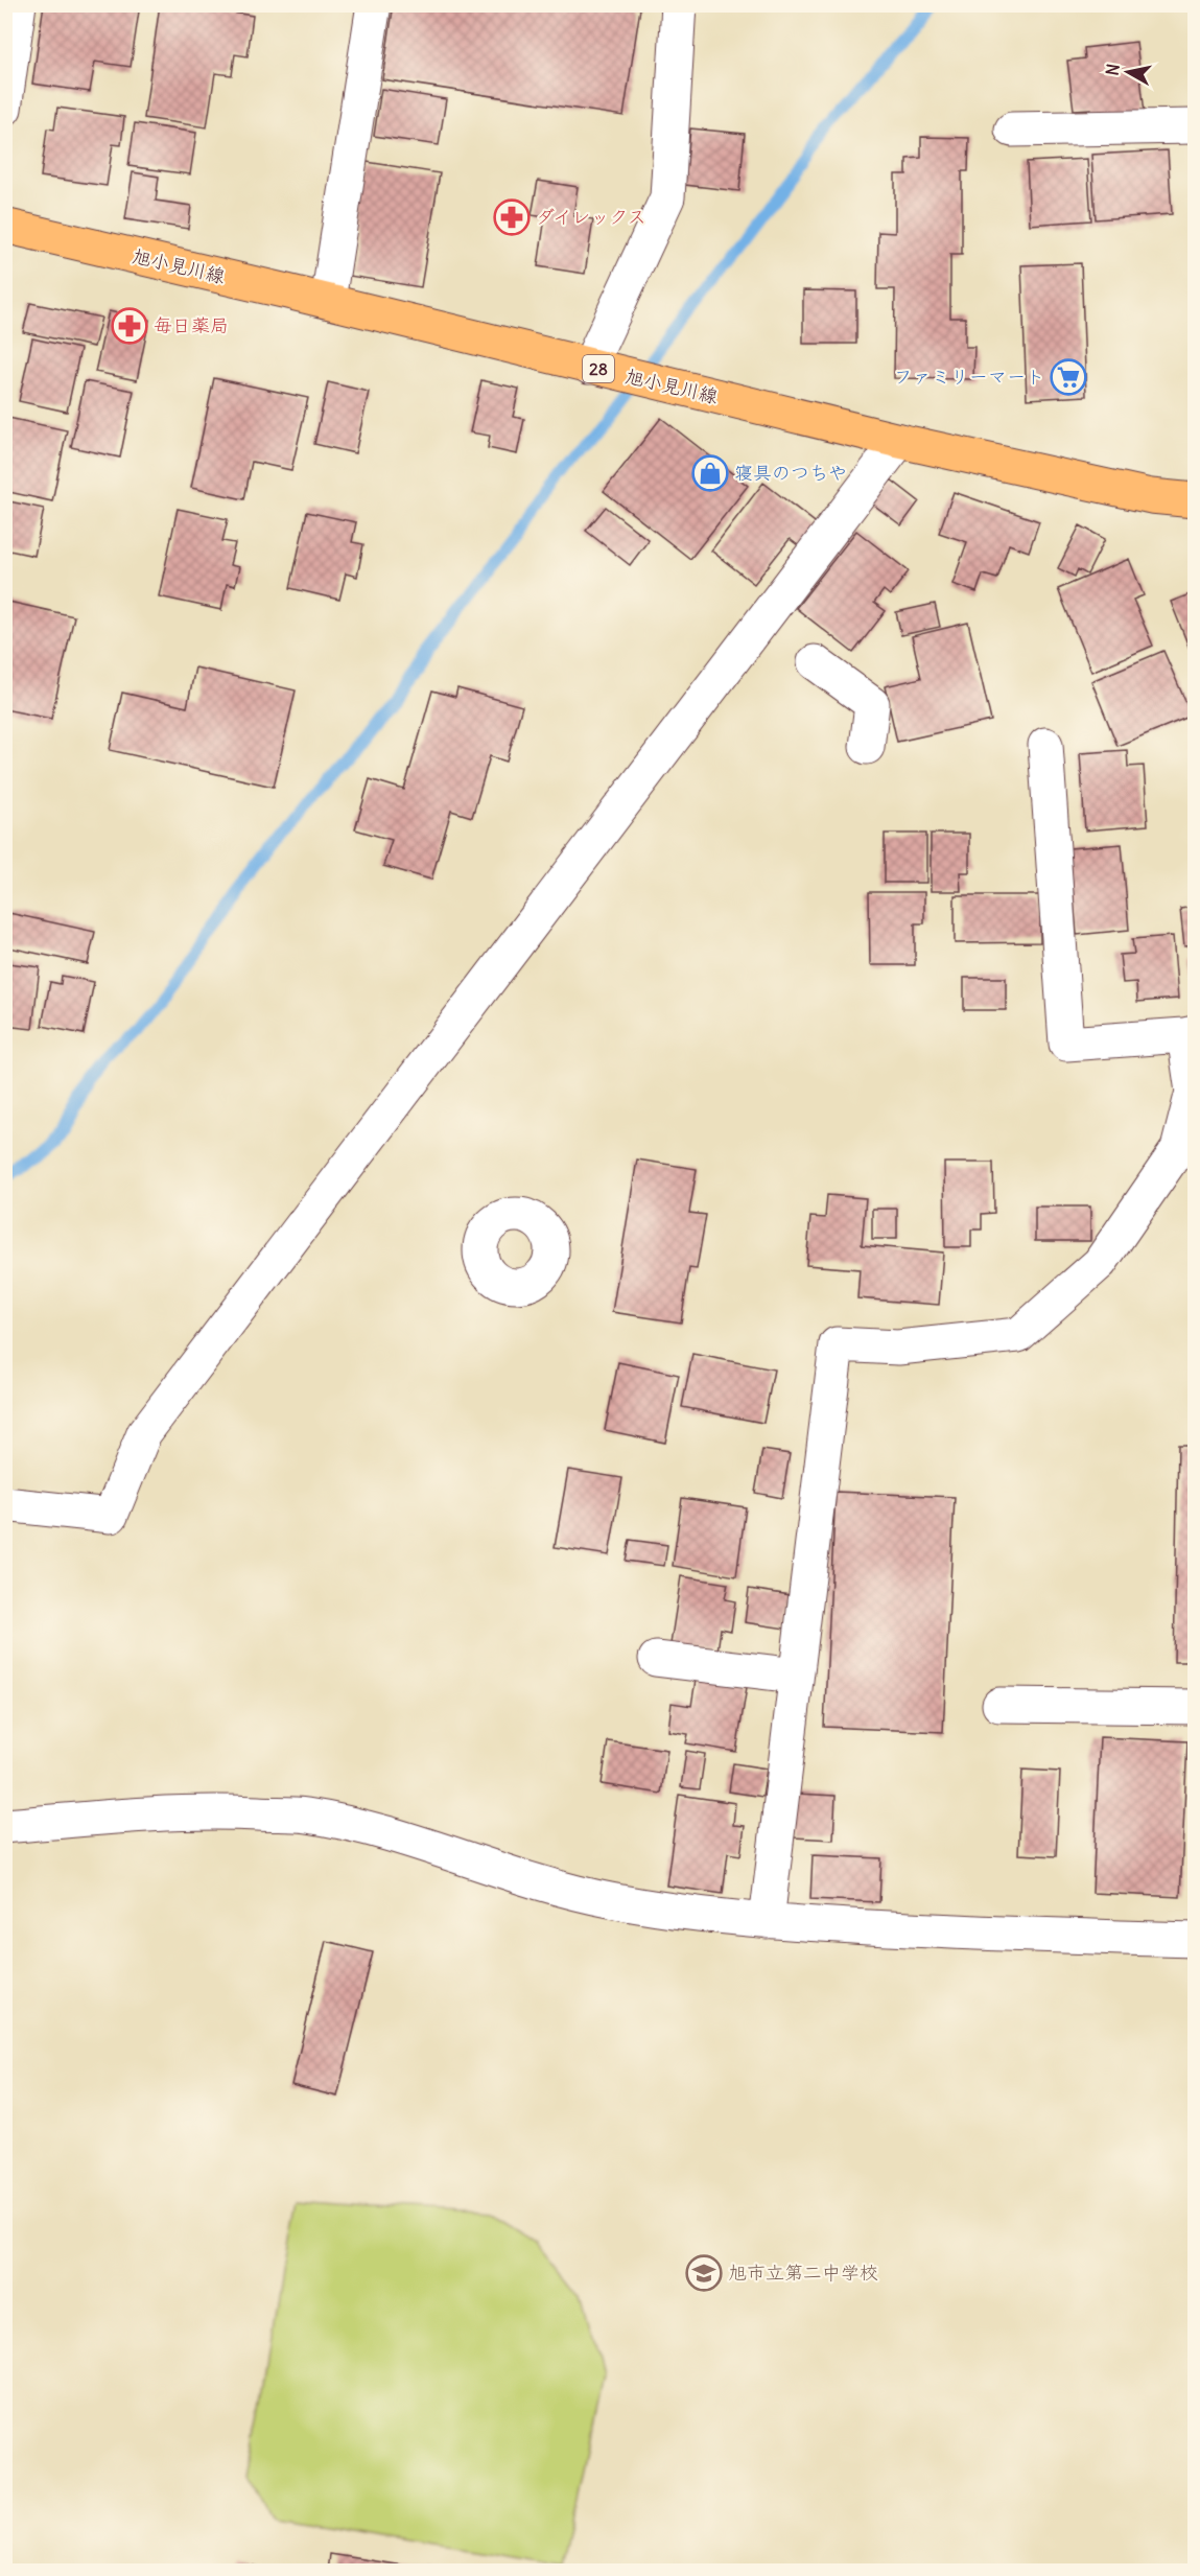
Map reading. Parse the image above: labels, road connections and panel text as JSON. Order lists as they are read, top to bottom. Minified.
{"streets":{"main road":["旭小見川線","28"]},"places":{"pharmacy":["ダイレックス","毎日薬局"],"supermarket":["ファミリーマート"],"shop":["寝具のつちや"],"school or university":["旭市立第二中学校"]},"north":"left"}
